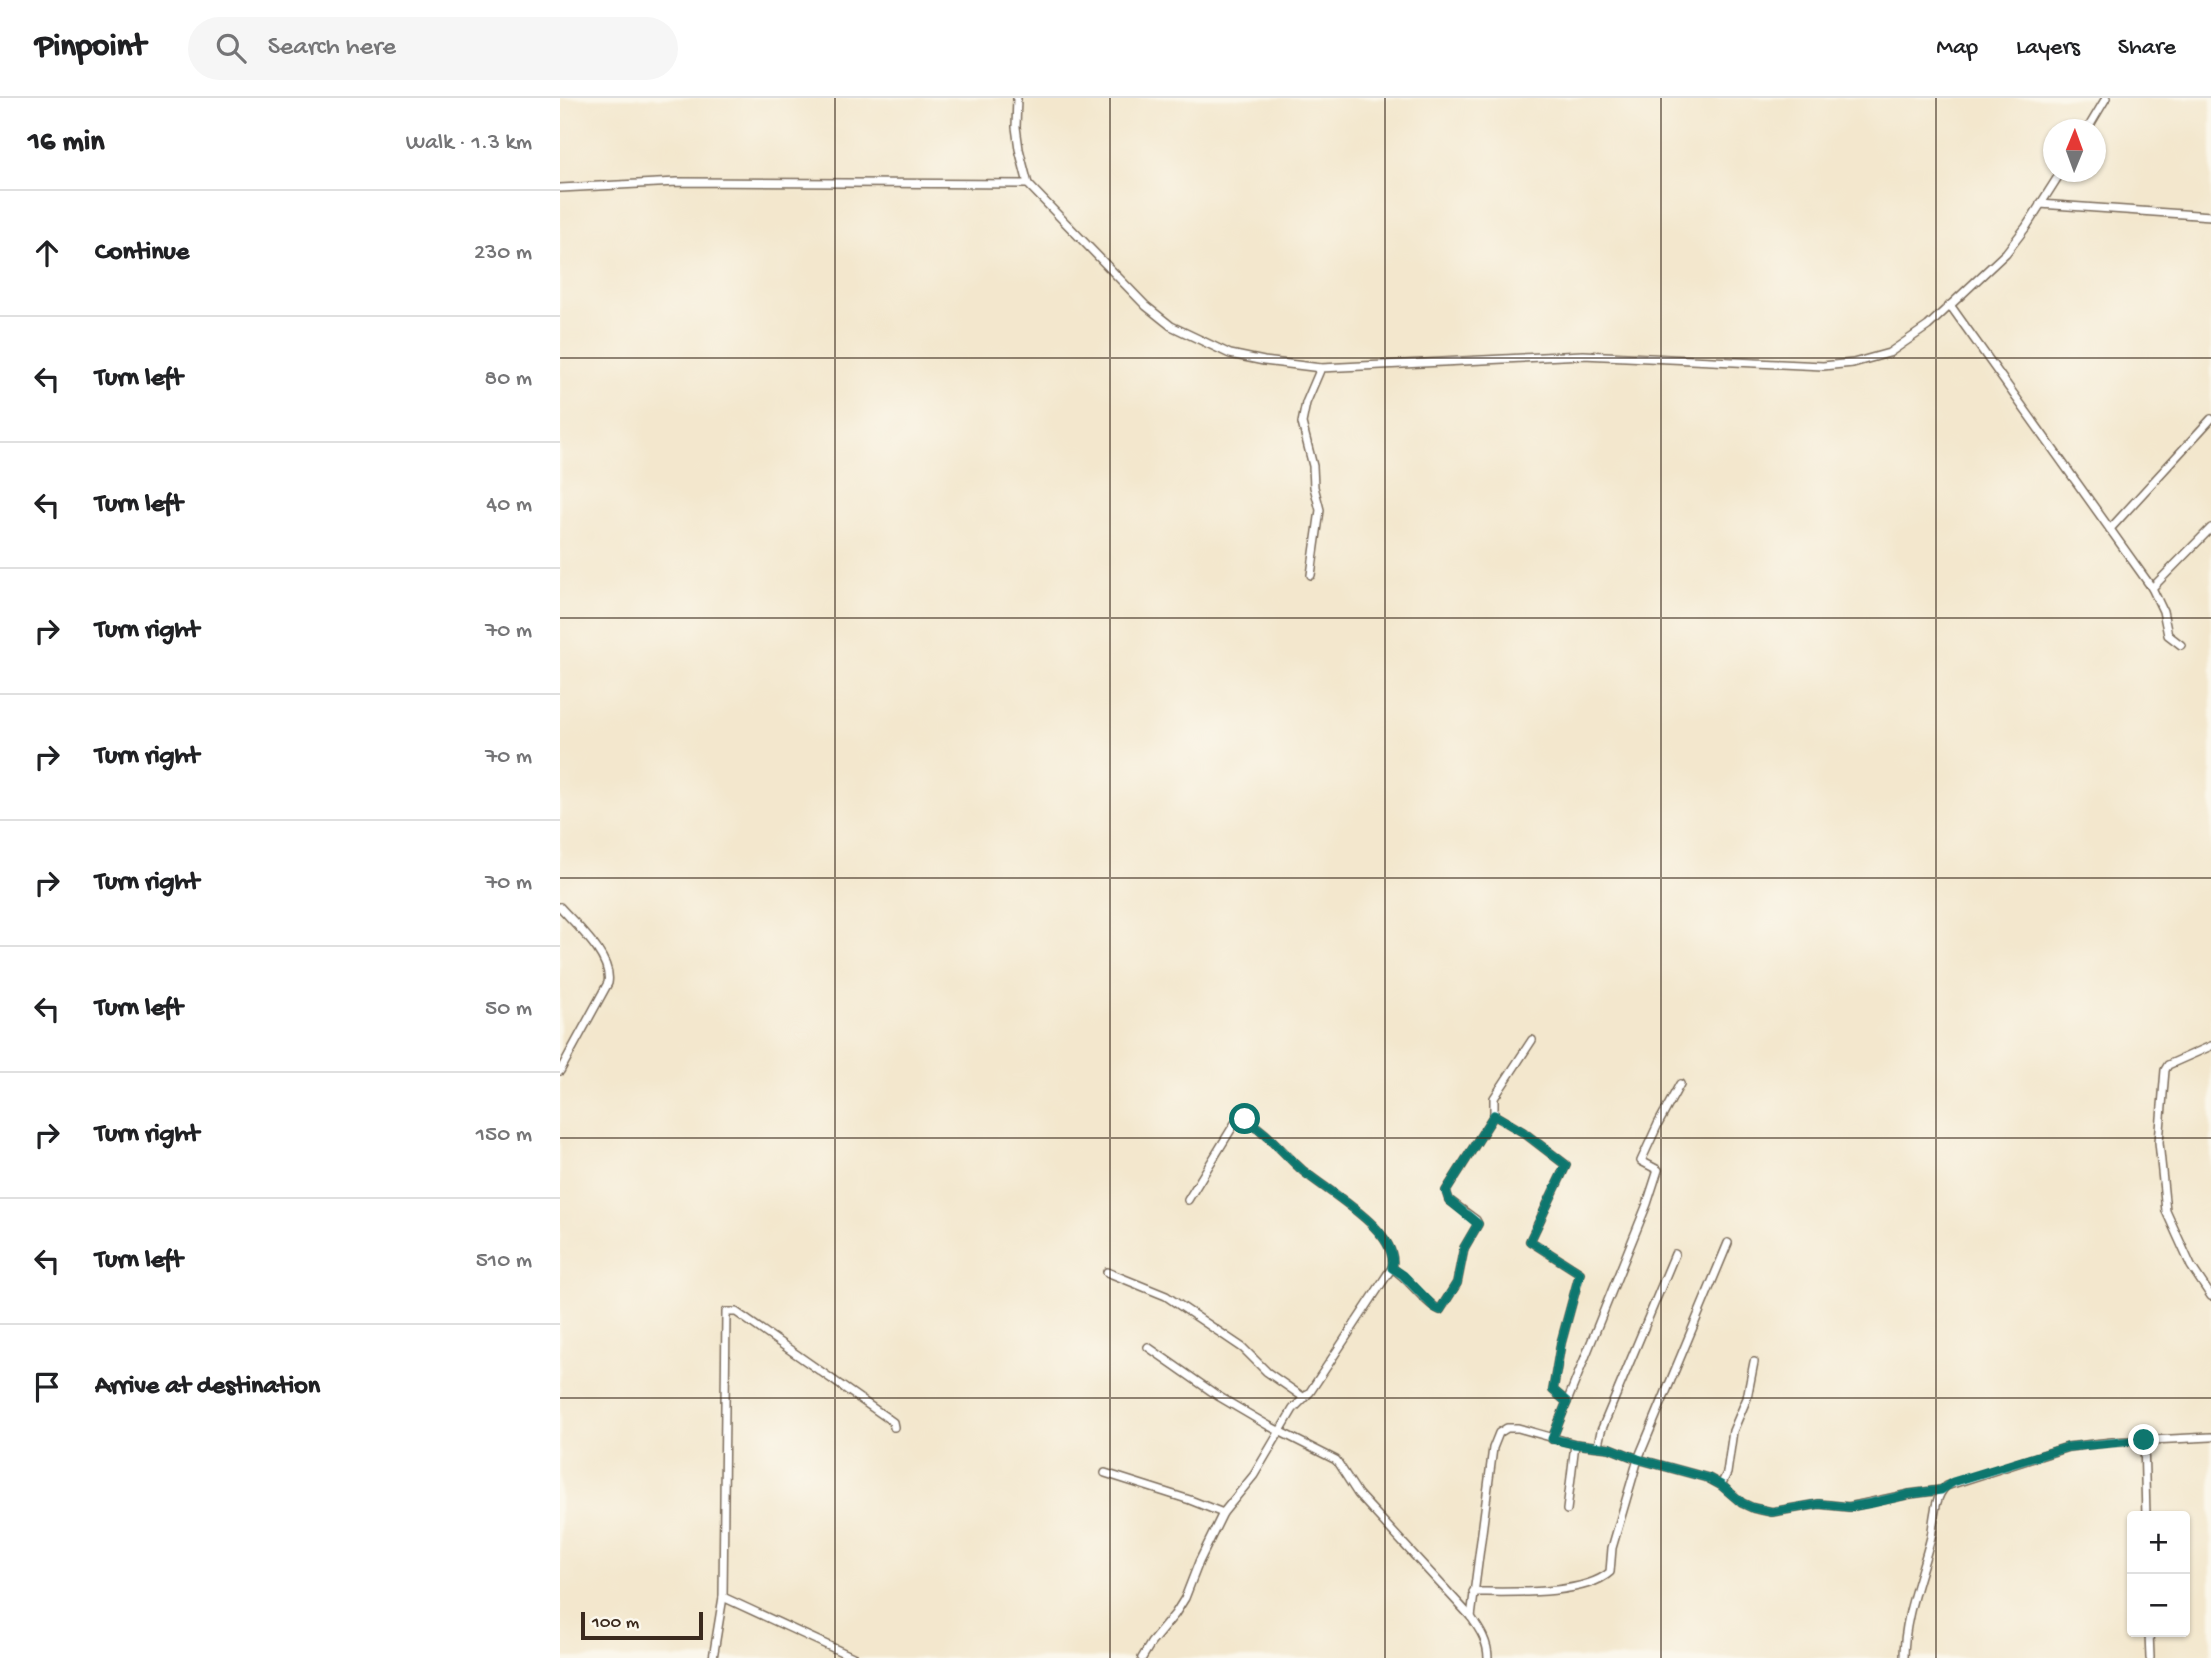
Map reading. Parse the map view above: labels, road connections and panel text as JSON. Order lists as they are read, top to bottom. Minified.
{"scale_bar":"100 m","north":"top","page":{"header":"Pinpoint","search":"Search here","nav":["Map","Layers","Share"],"heading":["16 min","Walk · 1.3 km"],"list":[["Continue","230 m"],["Turn left","80 m"],["Turn left","40 m"],["Turn right","70 m"],["Turn right","70 m"],["Turn right","70 m"],["Turn left","50 m"],["Turn right","150 m"],["Turn left","510 m"],"Arrive at destination"],"map_buttons":["+","−"],"scale":"100 m"}}
